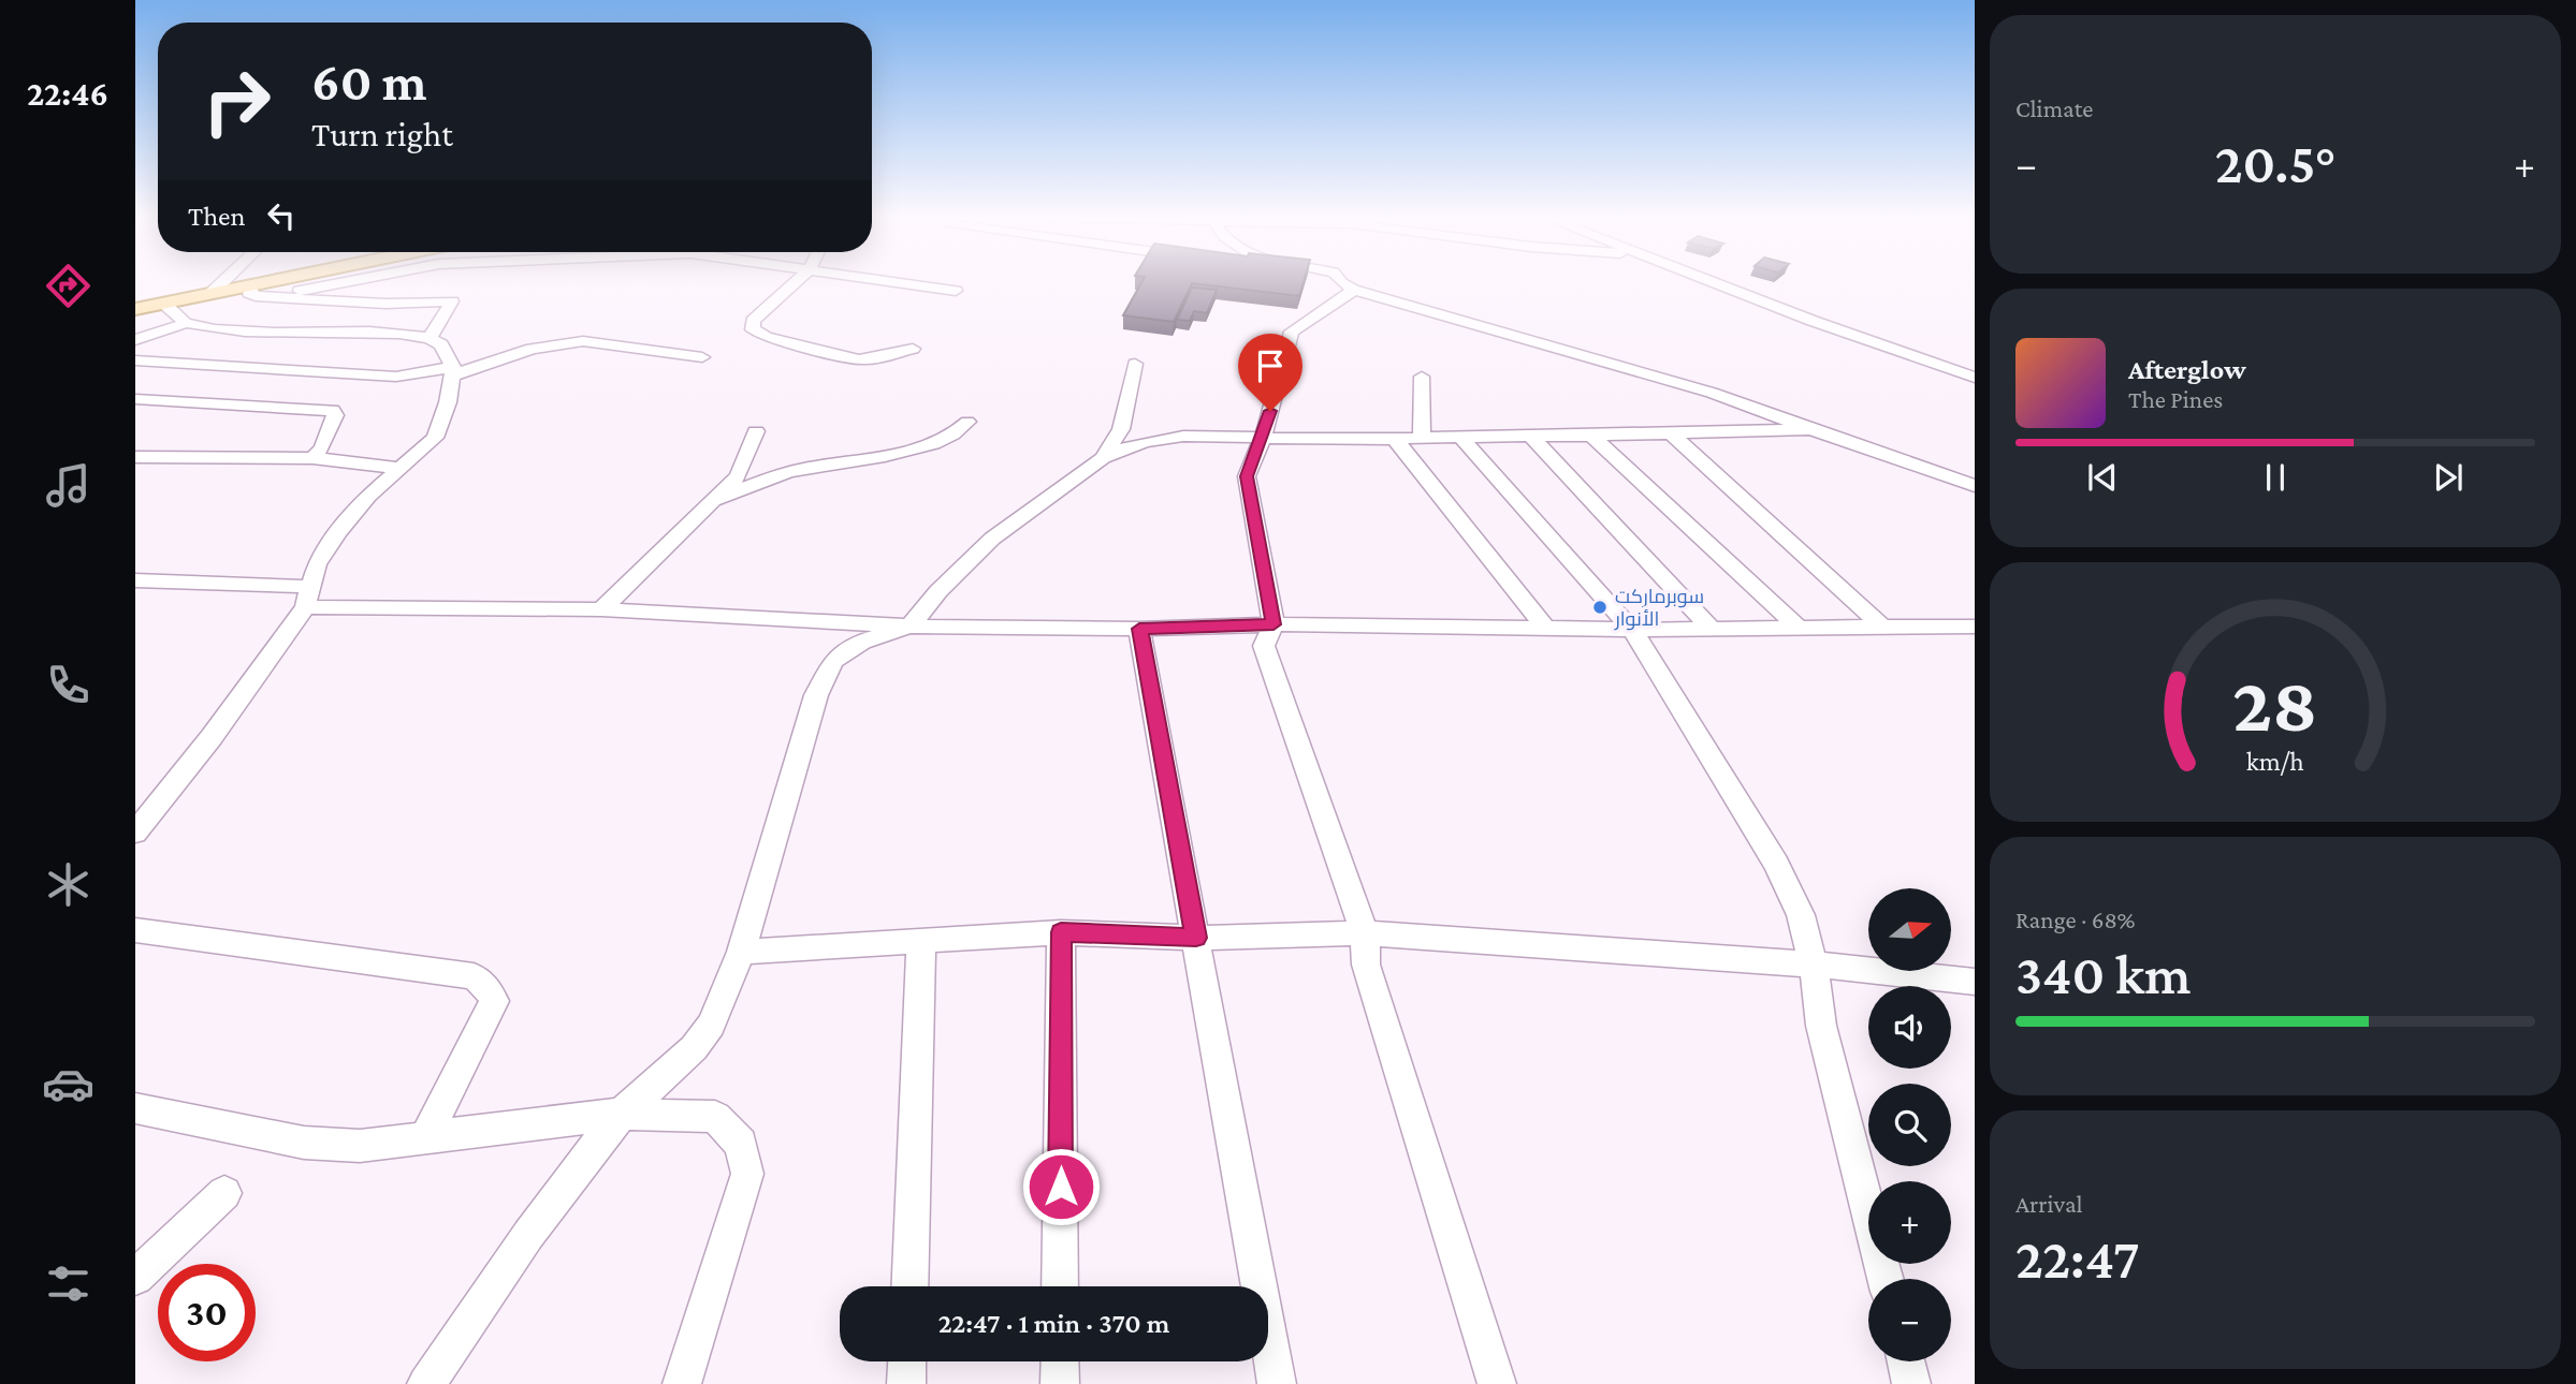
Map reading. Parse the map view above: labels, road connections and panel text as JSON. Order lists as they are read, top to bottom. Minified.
{"places":["سوبرماركت الأنوار"],"north":"right","page":{"tabs":"22:46","tile":["Climate",["Range · 68%","340 km"],["Arrival","22:47"]],"turn":["60 m","Turn right"],"heat":["−","20.5°","+"],"then":"Then","song":["Afterglow","The Pines"],"map_buttons":["+","−"],"limit":"30","trip":"22:47 · 1 min · 370 m","gauge":["28","km/h"]}}
